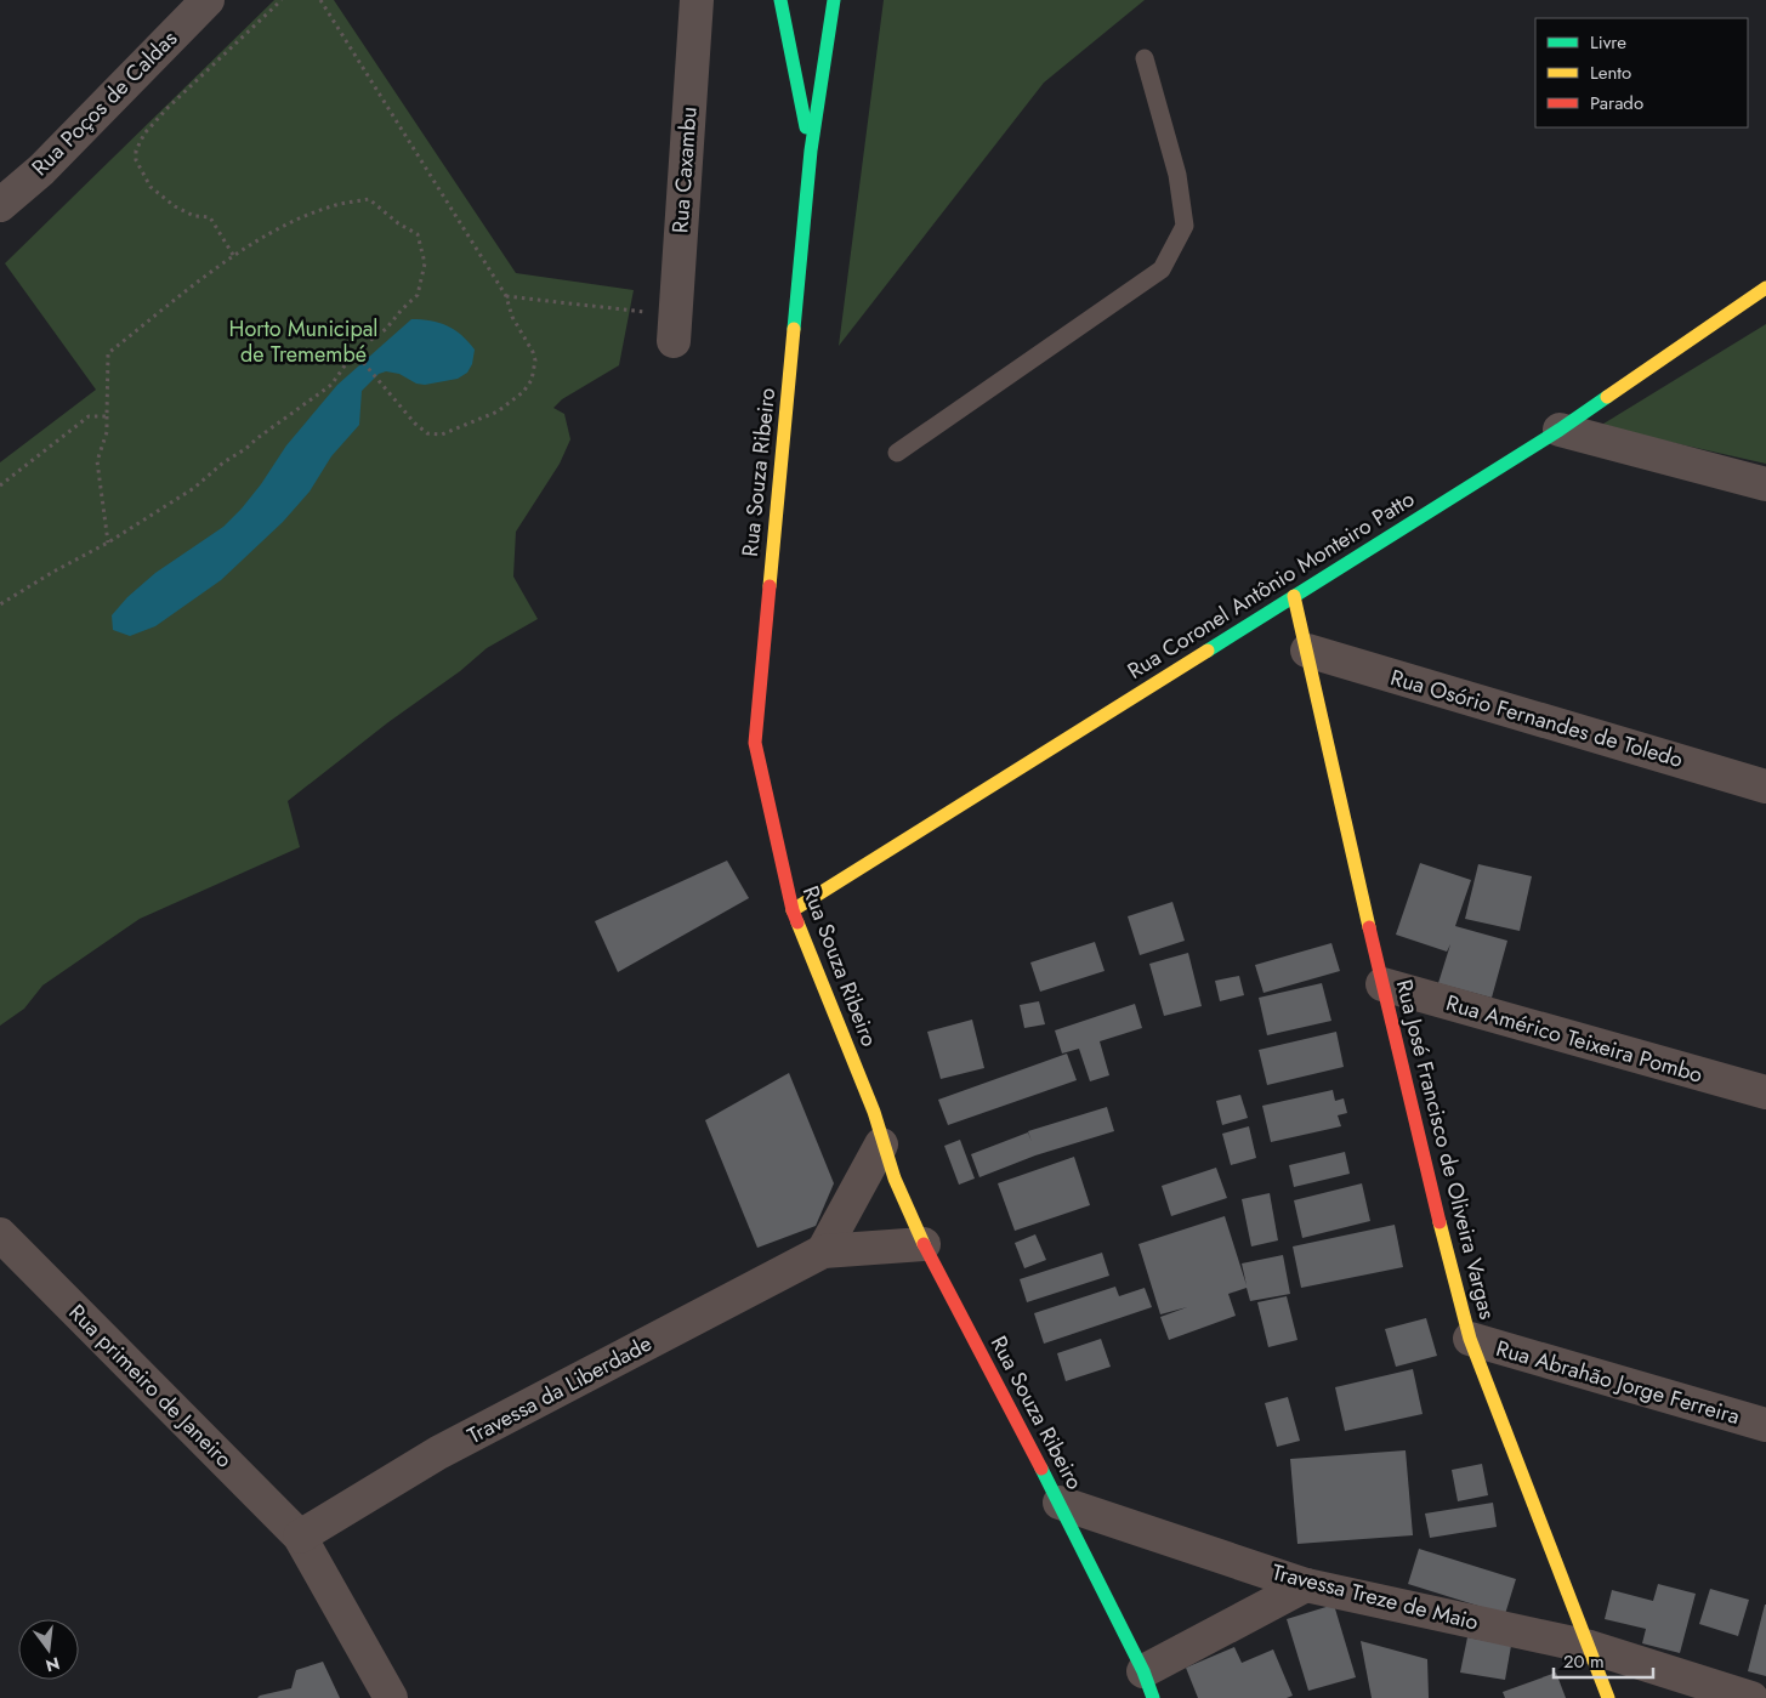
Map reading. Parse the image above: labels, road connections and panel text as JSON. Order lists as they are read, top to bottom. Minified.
{"streets":{"street":["Rua Poços de Caldas","Rua Caxambu","Rua Souza Ribeiro","Rua Coronel Antônio Monteiro Patto","Rua Osório Fernandes de Toledo","Rua Américo Teixeira Pombo","Rua José Francisco de Oliveira Vargas","Rua Abrahão Jorge Ferreira","Rua primeiro de Janeiro","Travessa da Liberdade","Travessa Treze de Maio"]},"crossings":[["Rua Souza Ribeiro","Rua Coronel Antônio Monteiro Patto"],["Rua Souza Ribeiro","Travessa Treze de Maio"],["Rua Coronel Antônio Monteiro Patto","Rua José Francisco de Oliveira Vargas"],["Rua Osório Fernandes de Toledo","Rua José Francisco de Oliveira Vargas"],["Rua Américo Teixeira Pombo","Rua José Francisco de Oliveira Vargas"],["Rua José Francisco de Oliveira Vargas","Rua Abrahão Jorge Ferreira"],["Rua José Francisco de Oliveira Vargas","Travessa Treze de Maio"],["Rua primeiro de Janeiro","Travessa da Liberdade"]],"parks":["Horto Municipal de Tremembé"],"legend":["Livre","Lento","Parado"],"scale_bar":"20 m","north":"bottom"}
